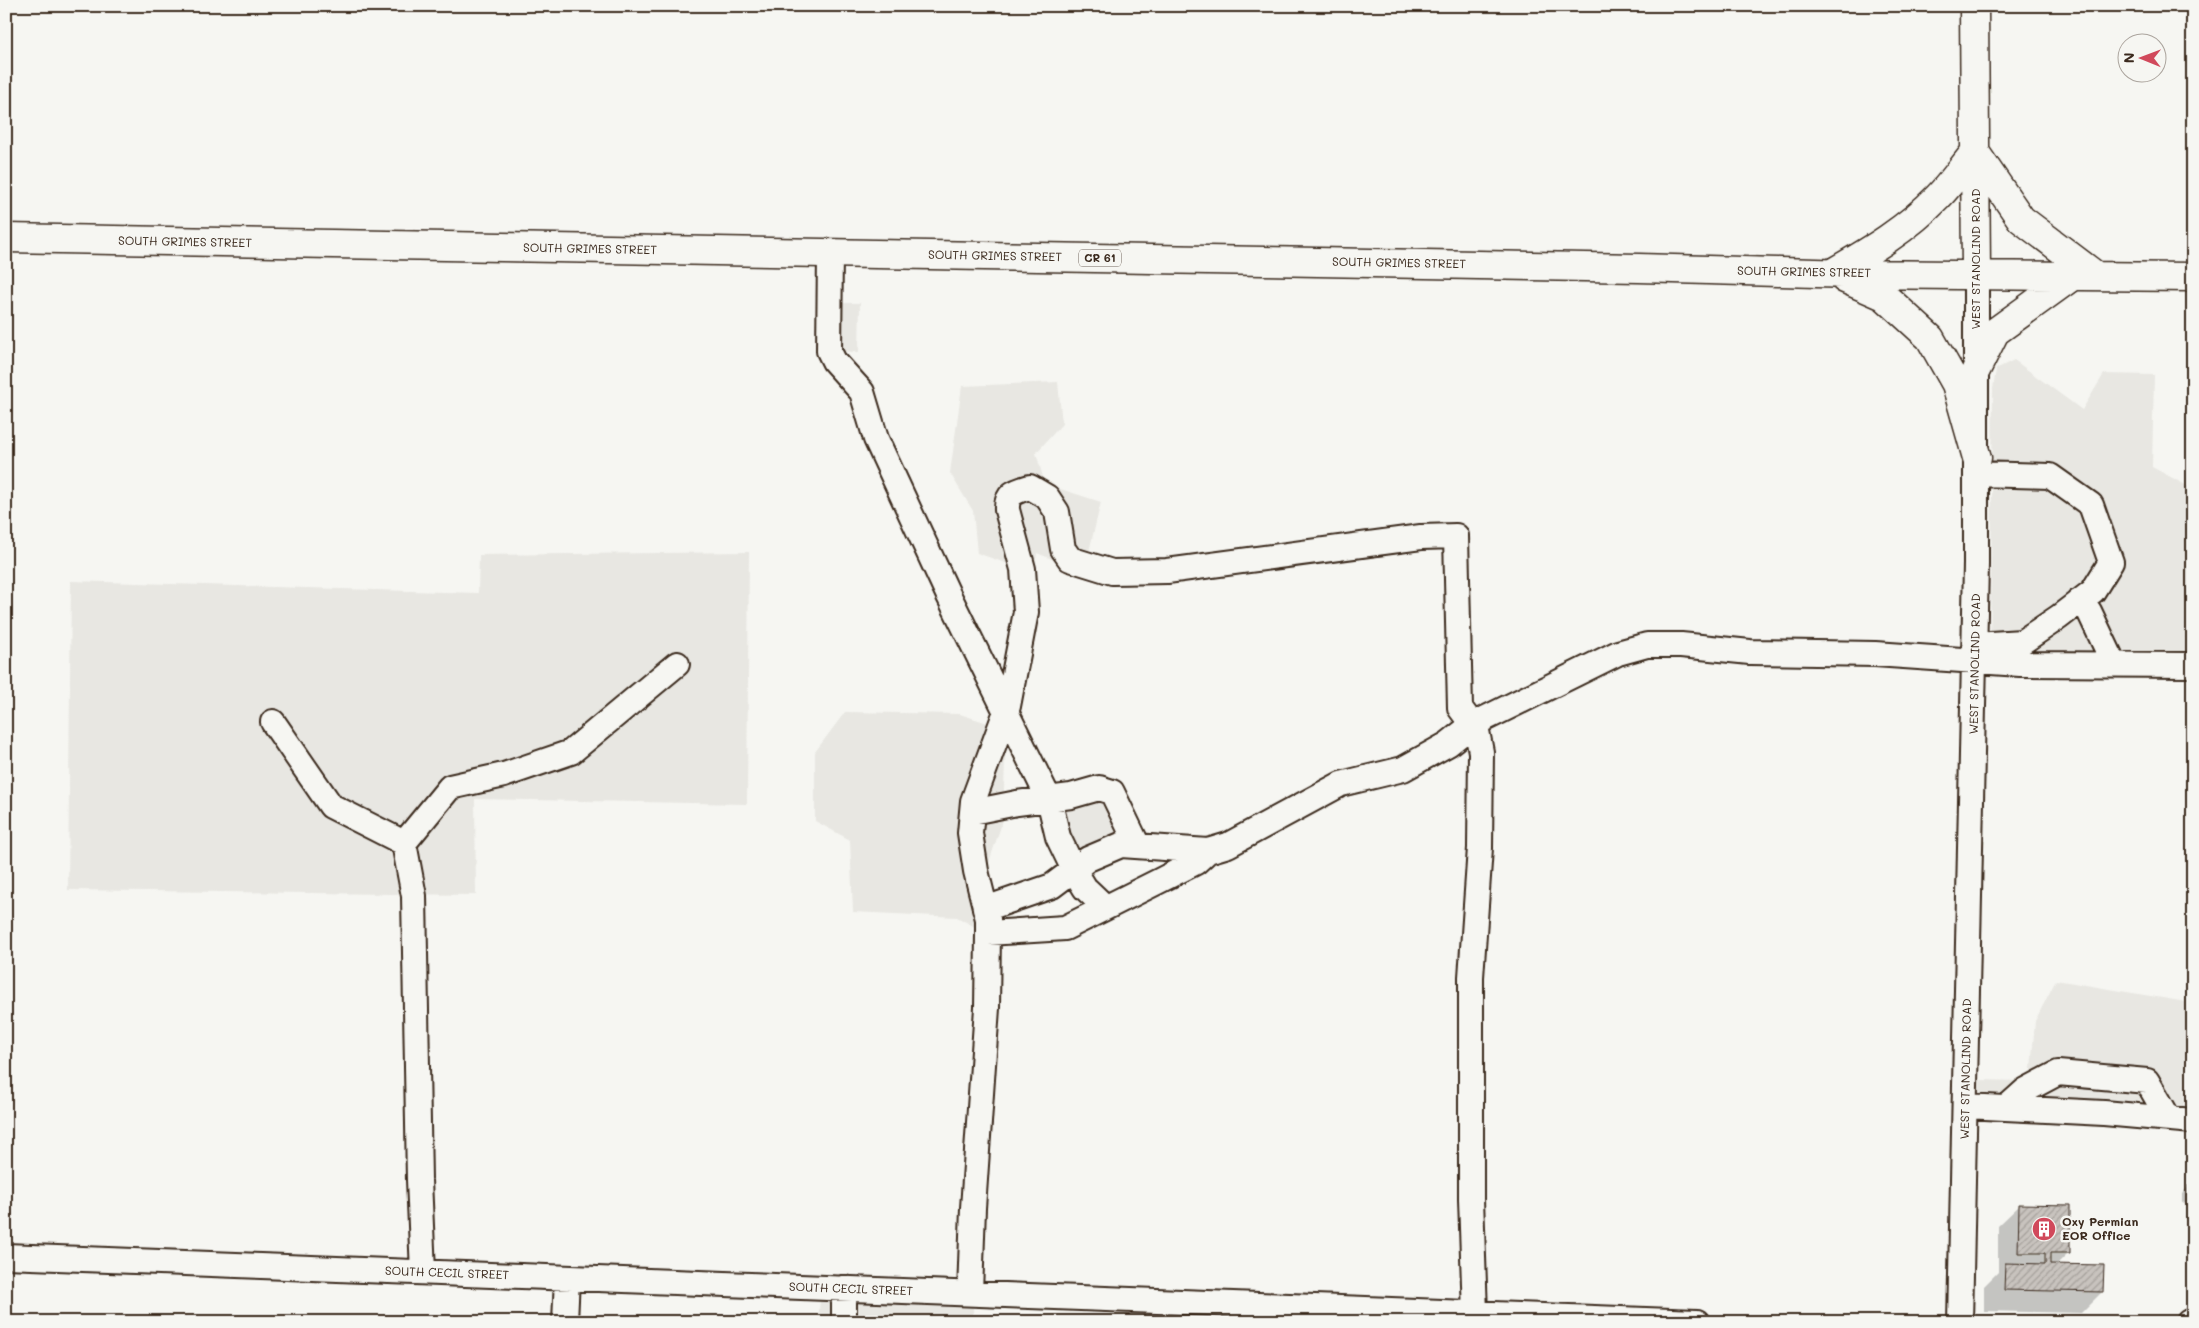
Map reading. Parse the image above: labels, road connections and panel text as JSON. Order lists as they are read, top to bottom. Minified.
{"streets":{"main road":["SOUTH GRIMES STREET","CR 61","WEST STANOLIND ROAD"],"street":["SOUTH CECIL STREET"]},"crossings":[["SOUTH GRIMES STREET","WEST STANOLIND ROAD"]],"places":{"building":["Oxy Permian EOR Office"]},"north":"left"}
